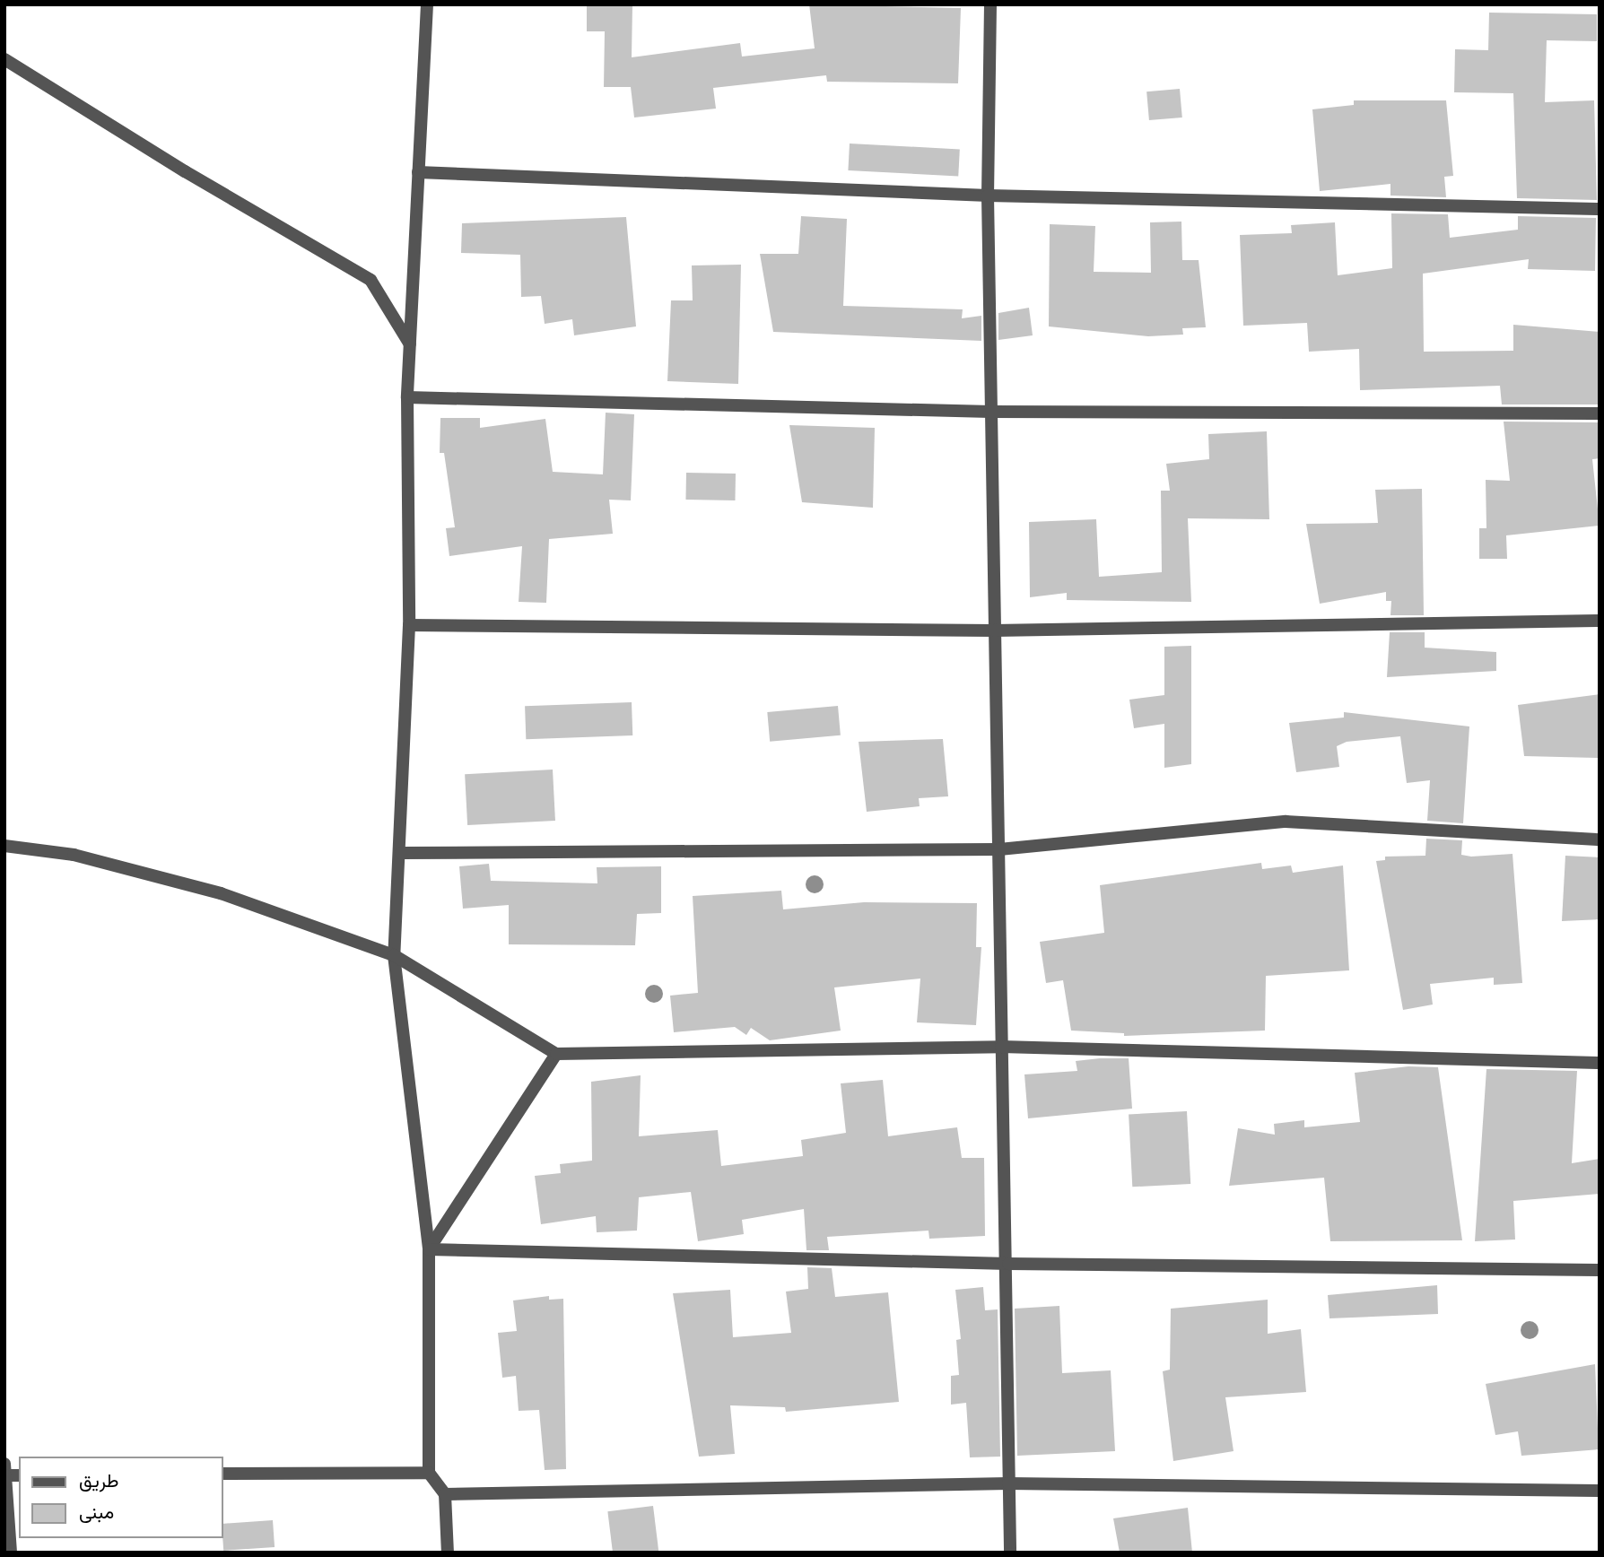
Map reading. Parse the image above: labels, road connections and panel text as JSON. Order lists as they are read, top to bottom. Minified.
{"legend":["طريق","مبنى"]}
